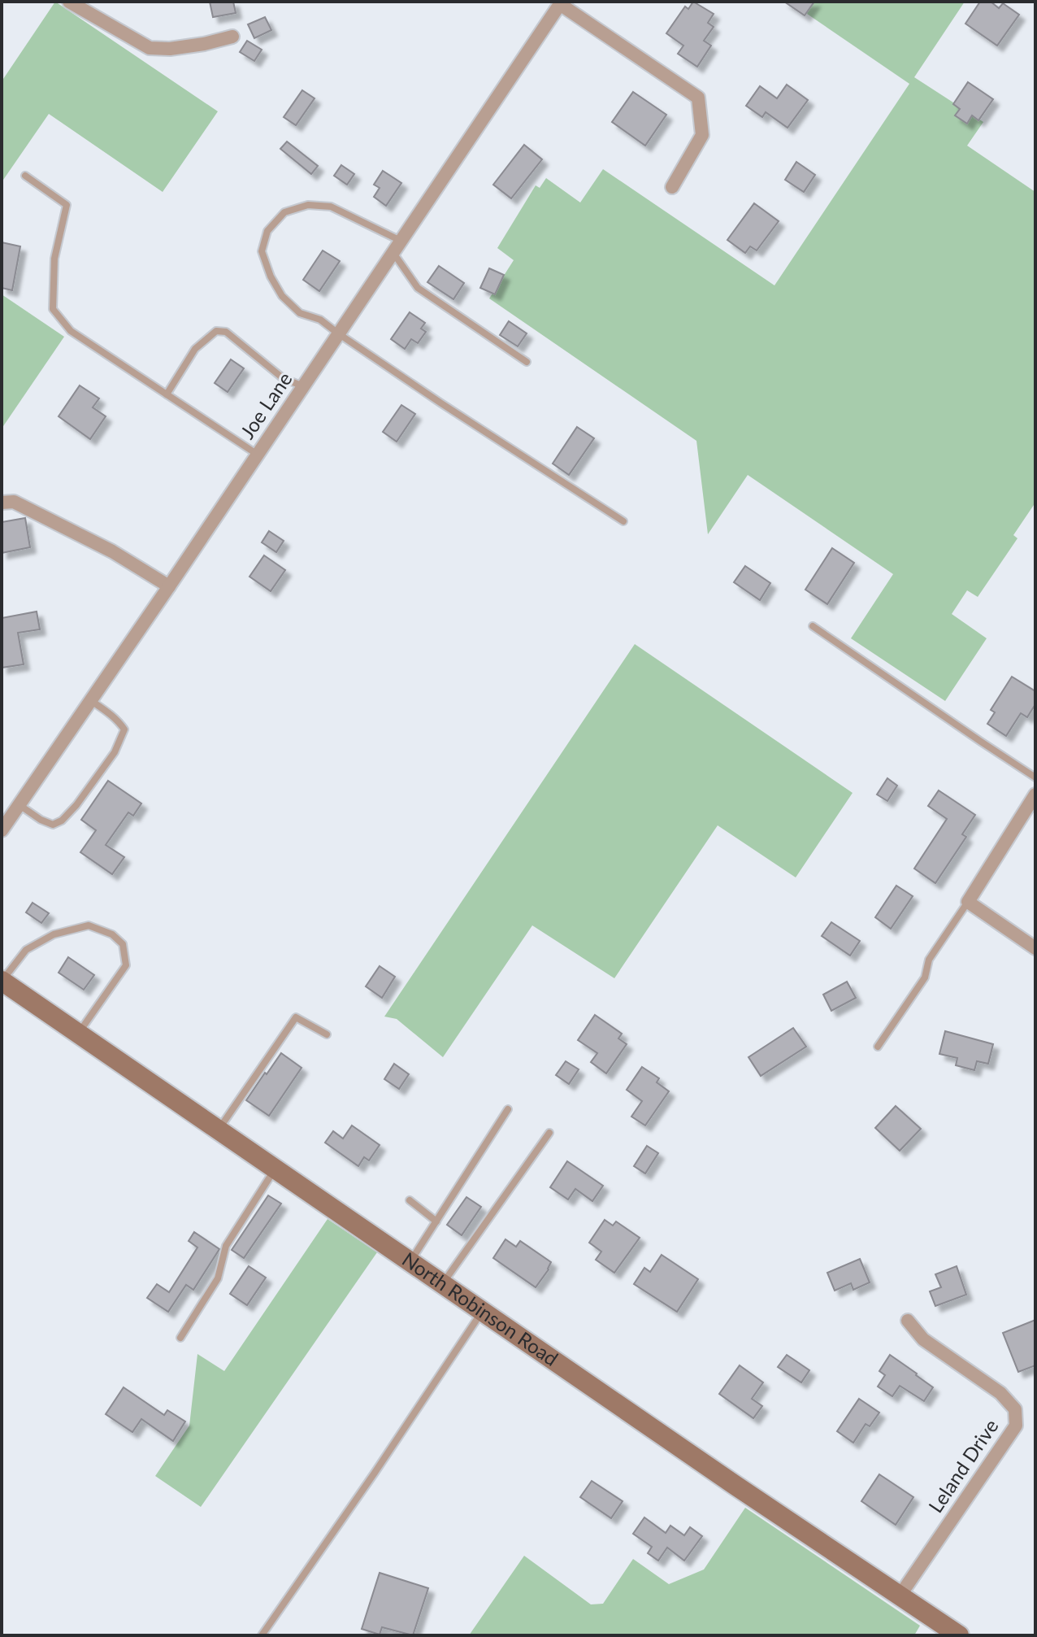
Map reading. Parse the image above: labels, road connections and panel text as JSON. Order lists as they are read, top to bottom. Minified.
{"streets":{"street":["Joe Lane","North Robinson Road","Leland Drive"]},"crossings":[["North Robinson Road","Leland Drive"]]}
